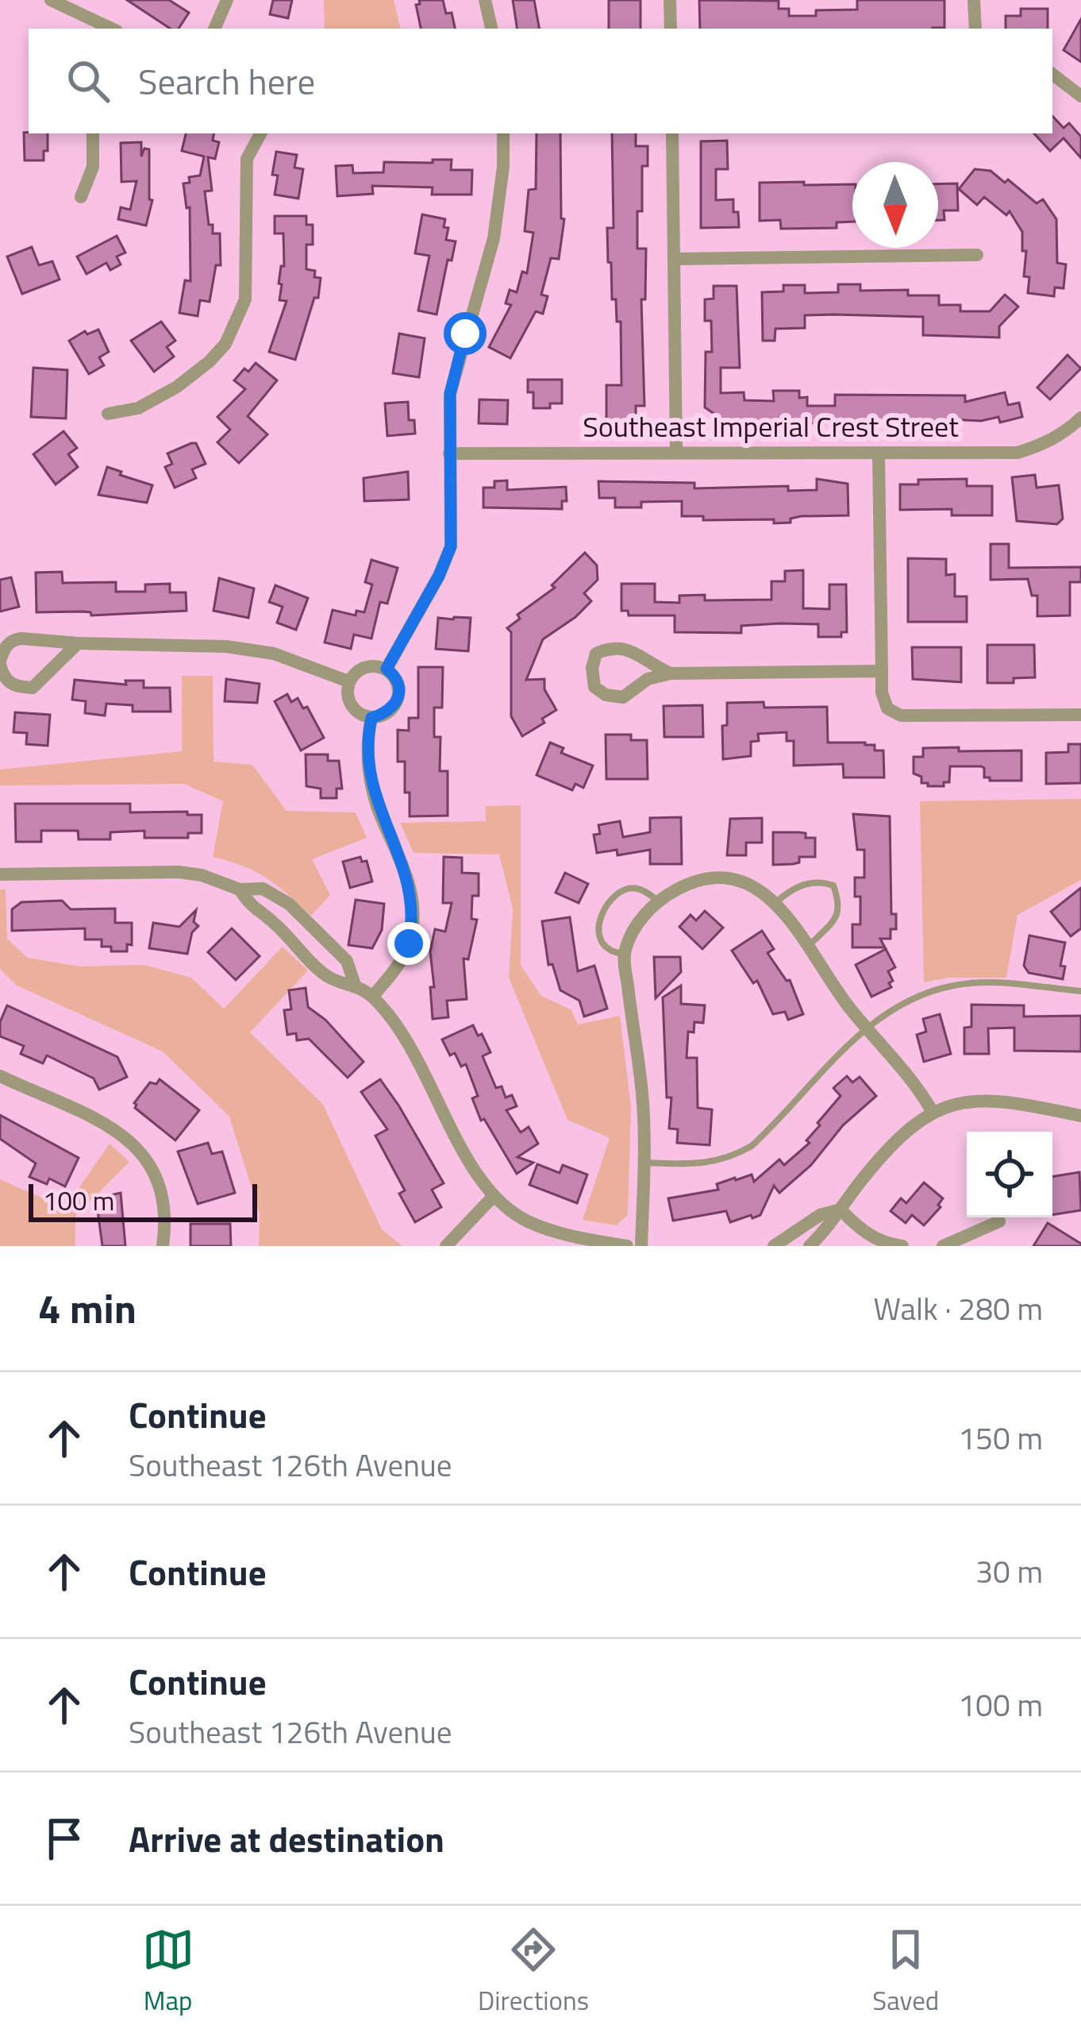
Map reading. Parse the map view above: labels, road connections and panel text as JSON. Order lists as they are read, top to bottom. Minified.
{"streets":{"street":["Southeast Imperial Crest Street"]},"scale_bar":"100 m","north":"bottom","page":{"search":"Search here","scale":"100 m","heading":["4 min","Walk · 280 m"],"list":[["Continue","Southeast 126th Avenue","150 m"],["Continue","30 m"],["Continue","Southeast 126th Avenue","100 m"],"Arrive at destination"],"nav":["Map","Directions","Saved"]}}
